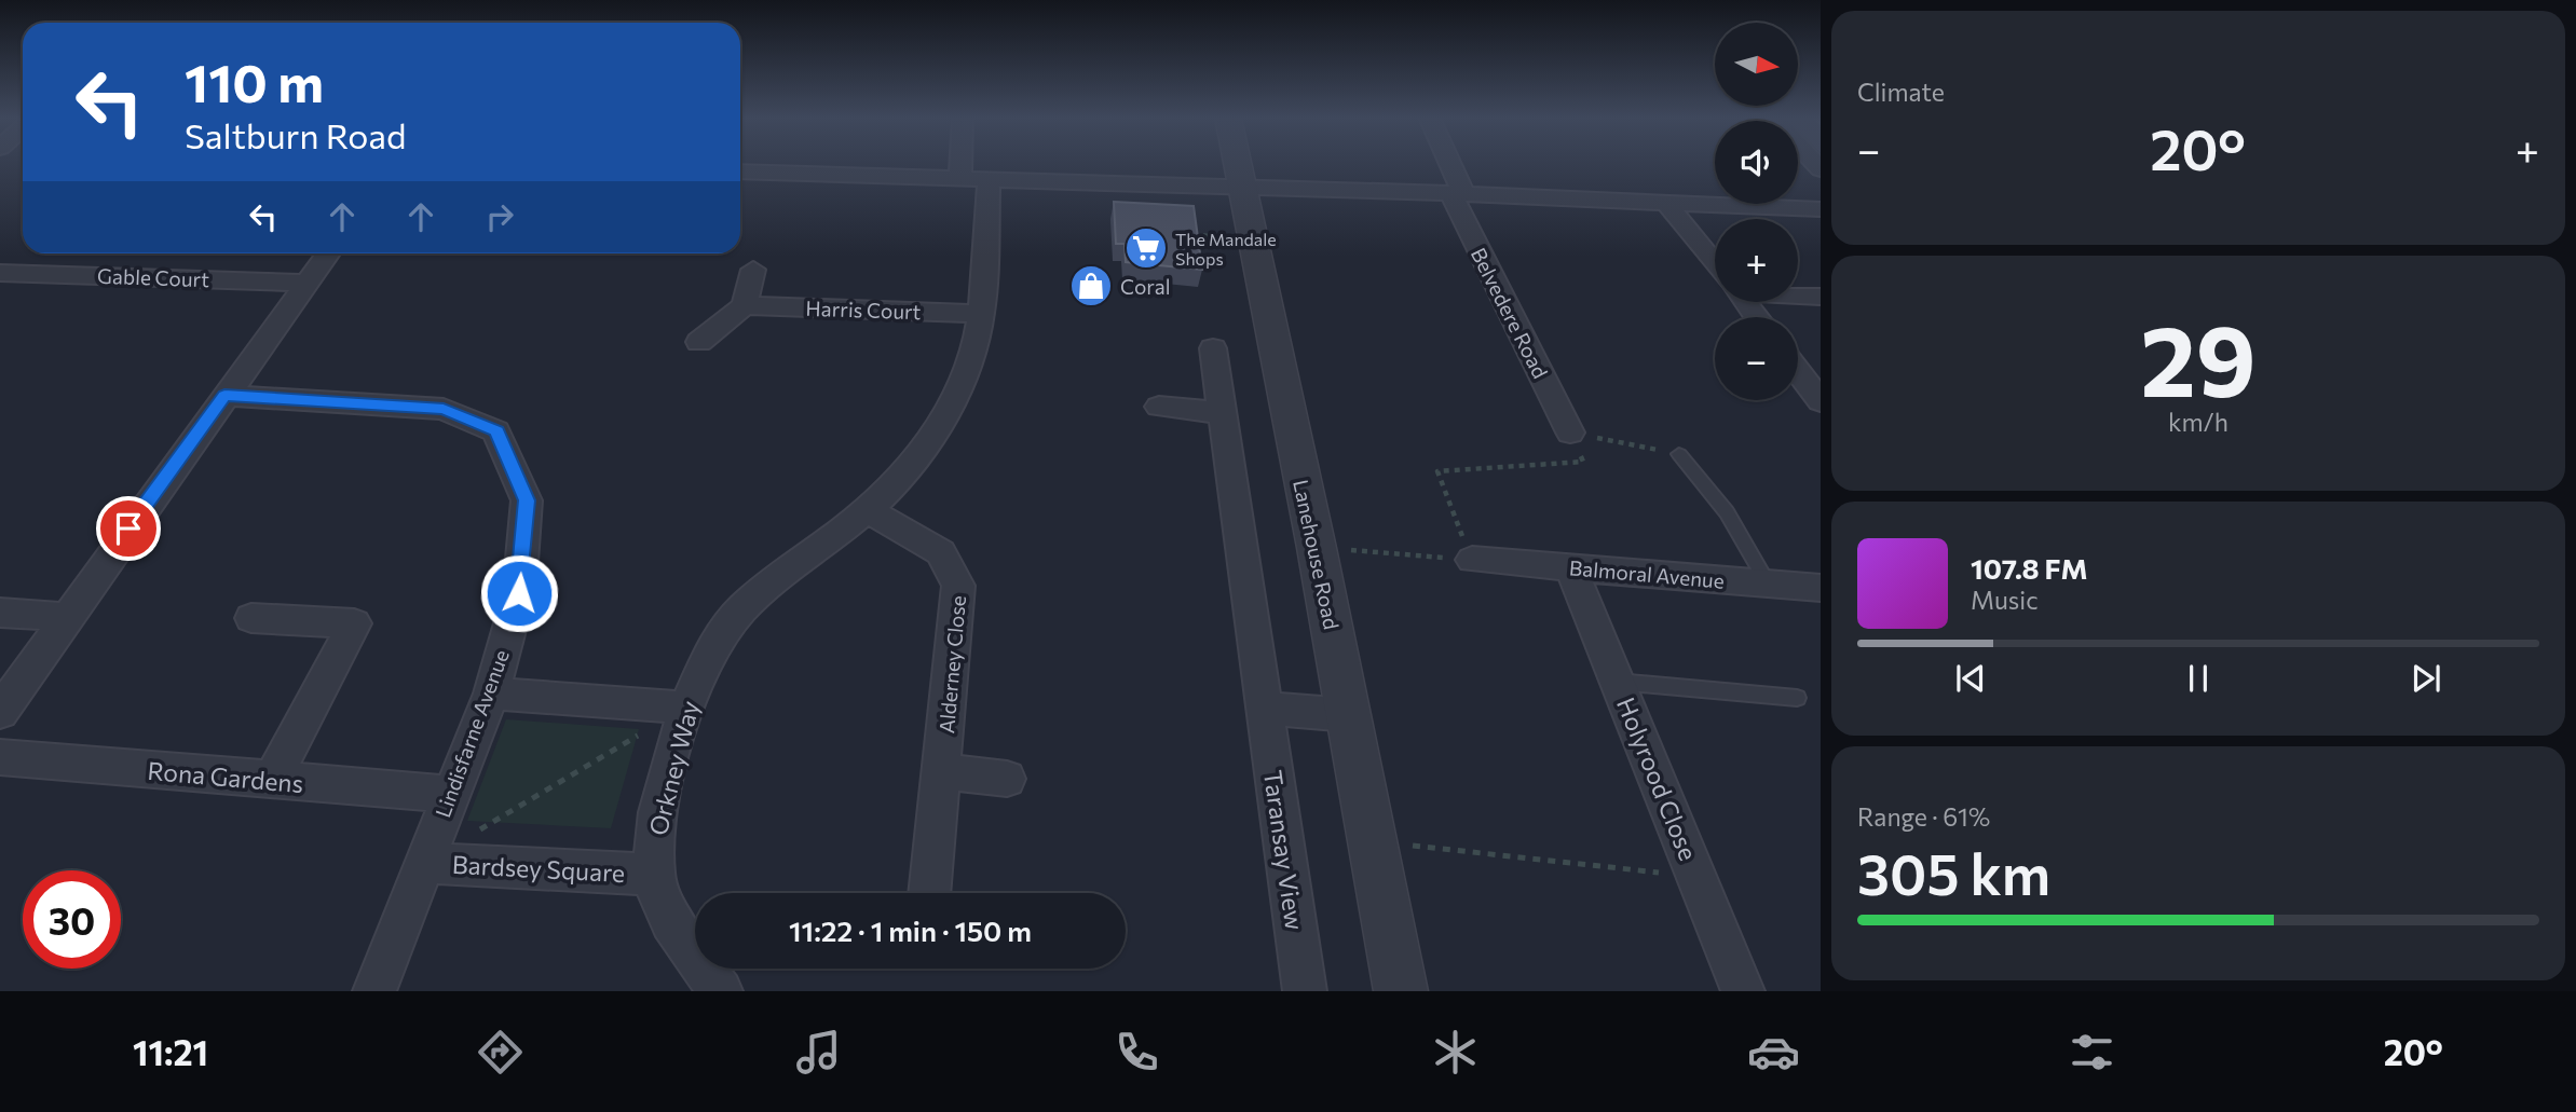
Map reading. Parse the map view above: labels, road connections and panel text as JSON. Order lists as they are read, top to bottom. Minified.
{"streets":{"street":["Gable Court","Harris Court","Belvedere Road","Lanehouse Road","Balmoral Avenue","Alderney Close","Lindisfarne Avenue","Orkney Way","Rona Gardens","Holyrood Close","Taransay View","Bardsey Square"]},"crossings":[["Harris Court","Orkney Way"],["Balmoral Avenue","Holyrood Close"],["Alderney Close","Orkney Way"],["Lindisfarne Avenue","Rona Gardens"],["Lindisfarne Avenue","Bardsey Square"],["Orkney Way","Bardsey Square"]],"places":{"supermarket":["The Mandale Shops"],"shop":["Coral"]},"north":"right","page":{"tile":["Climate",["29","km/h"],["Range · 61%","305 km"]],"map_buttons":["+","−"],"turn":["110 m","Saltburn Road"],"heat":["−","20°","+"],"song":["107.8 FM","Music"],"limit":"30","trip":"11:22 · 1 min · 150 m","tabs":["11:21","20°"]}}
